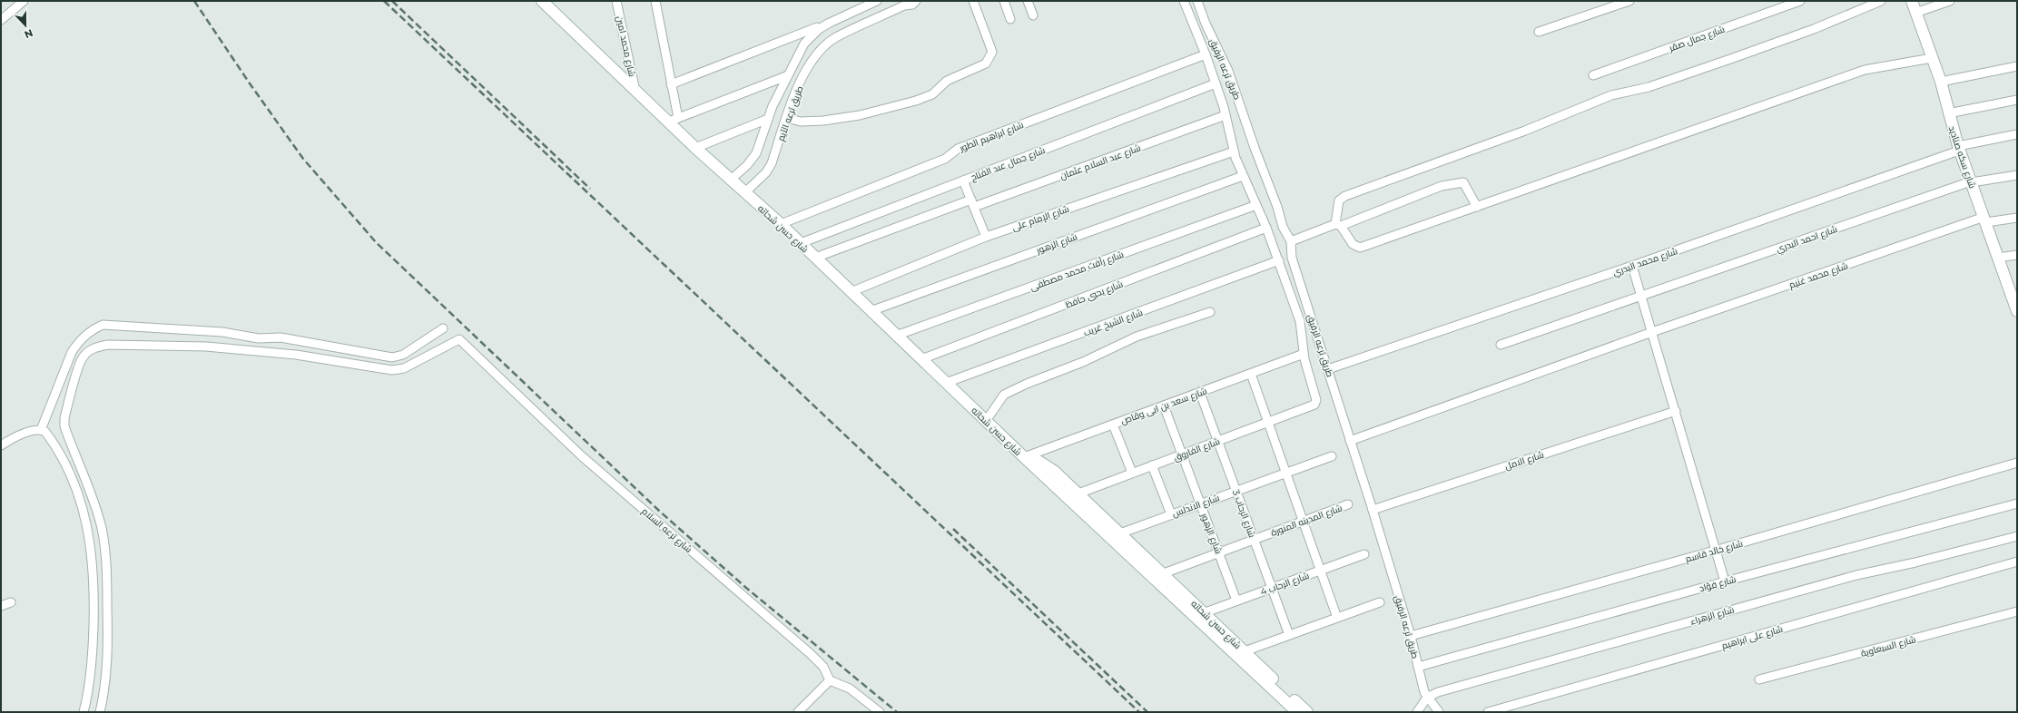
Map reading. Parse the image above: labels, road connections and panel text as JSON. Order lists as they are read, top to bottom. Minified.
{"streets":{"main road":["شارع سكه صناديد","شارع حسن شحاته"],"street":["شارع جمال صقر","شارع محمد امين","طريق ترعه الرفيق","طريق ترعه الآيم","شارع ابراهيم الطور","شارع عبد السلام عثمان","شارع جمال عبد الفتاح","شارع الإمام على","شارع احمد البدري","شارع الزهور","شارع محمد البدري","شارع رأفت محمد مصطفى","شارع محمد غنيم","شارع يحيي حافظ","شارع الشيخ غريب","شارع سعد بن ابى وقاص","شارع الفاروق","شارع الامل","شارع الاندلس","شارع الرحاب 3","شارع المدينه المنورة","شارع ترعه السلام","شارع خالد قاسم","شارع الرحاب 4","شارع فؤاد","شارع الزهراء","شارع على ابراهيم","شارع السبعاوية"]},"crossings":[["شارع محمد امين","شارع حسن شحاته"],["طريق ترعه الرفيق","شارع ابراهيم الطور"],["طريق ترعه الرفيق","شارع عبد السلام عثمان"],["طريق ترعه الرفيق","شارع جمال عبد الفتاح"],["طريق ترعه الرفيق","شارع الإمام على"],["طريق ترعه الرفيق","شارع الزهور"],["طريق ترعه الرفيق","شارع محمد البدري"],["طريق ترعه الرفيق","شارع رأفت محمد مصطفى"],["طريق ترعه الرفيق","شارع محمد غنيم"],["طريق ترعه الرفيق","شارع يحيي حافظ"],["طريق ترعه الرفيق","شارع الشيخ غريب"],["طريق ترعه الرفيق","شارع سعد بن ابى وقاص"],["طريق ترعه الرفيق","شارع الفاروق"],["طريق ترعه الرفيق","شارع الامل"],["طريق ترعه الرفيق","شارع خالد قاسم"],["طريق ترعه الرفيق","شارع فؤاد"],["طريق ترعه الرفيق","شارع الزهراء"],["طريق ترعه الآيم","شارع حسن شحاته"],["شارع ابراهيم الطور","شارع حسن شحاته"],["شارع سكه صناديد","شارع احمد البدري"],["شارع سكه صناديد","شارع محمد البدري"],["شارع سكه صناديد","شارع محمد غنيم"],["شارع عبد السلام عثمان","شارع حسن شحاته"],["شارع جمال عبد الفتاح","شارع حسن شحاته"],["شارع الإمام على","شارع حسن شحاته"],["شارع حسن شحاته","شارع الزهور"],["شارع حسن شحاته","شارع رأفت محمد مصطفى"],["شارع حسن شحاته","شارع يحيي حافظ"],["شارع حسن شحاته","شارع الشيخ غريب"],["شارع حسن شحاته","شارع سعد بن ابى وقاص"],["شارع حسن شحاته","شارع الفاروق"],["شارع حسن شحاته","شارع الاندلس"],["شارع حسن شحاته","شارع المدينه المنورة"],["شارع حسن شحاته","شارع الرحاب 4"],["شارع الزهور","شارع سعد بن ابى وقاص"],["شارع الزهور","شارع الفاروق"],["شارع الزهور","شارع الاندلس"],["شارع الزهور","شارع المدينه المنورة"],["شارع الزهور","شارع الرحاب 4"],["شارع سعد بن ابى وقاص","شارع الرحاب 3"],["شارع الفاروق","شارع الرحاب 3"],["شارع الاندلس","شارع الرحاب 3"],["شارع الرحاب 3","شارع المدينه المنورة"],["شارع الرحاب 3","شارع الرحاب 4"]],"north":"bottom"}
